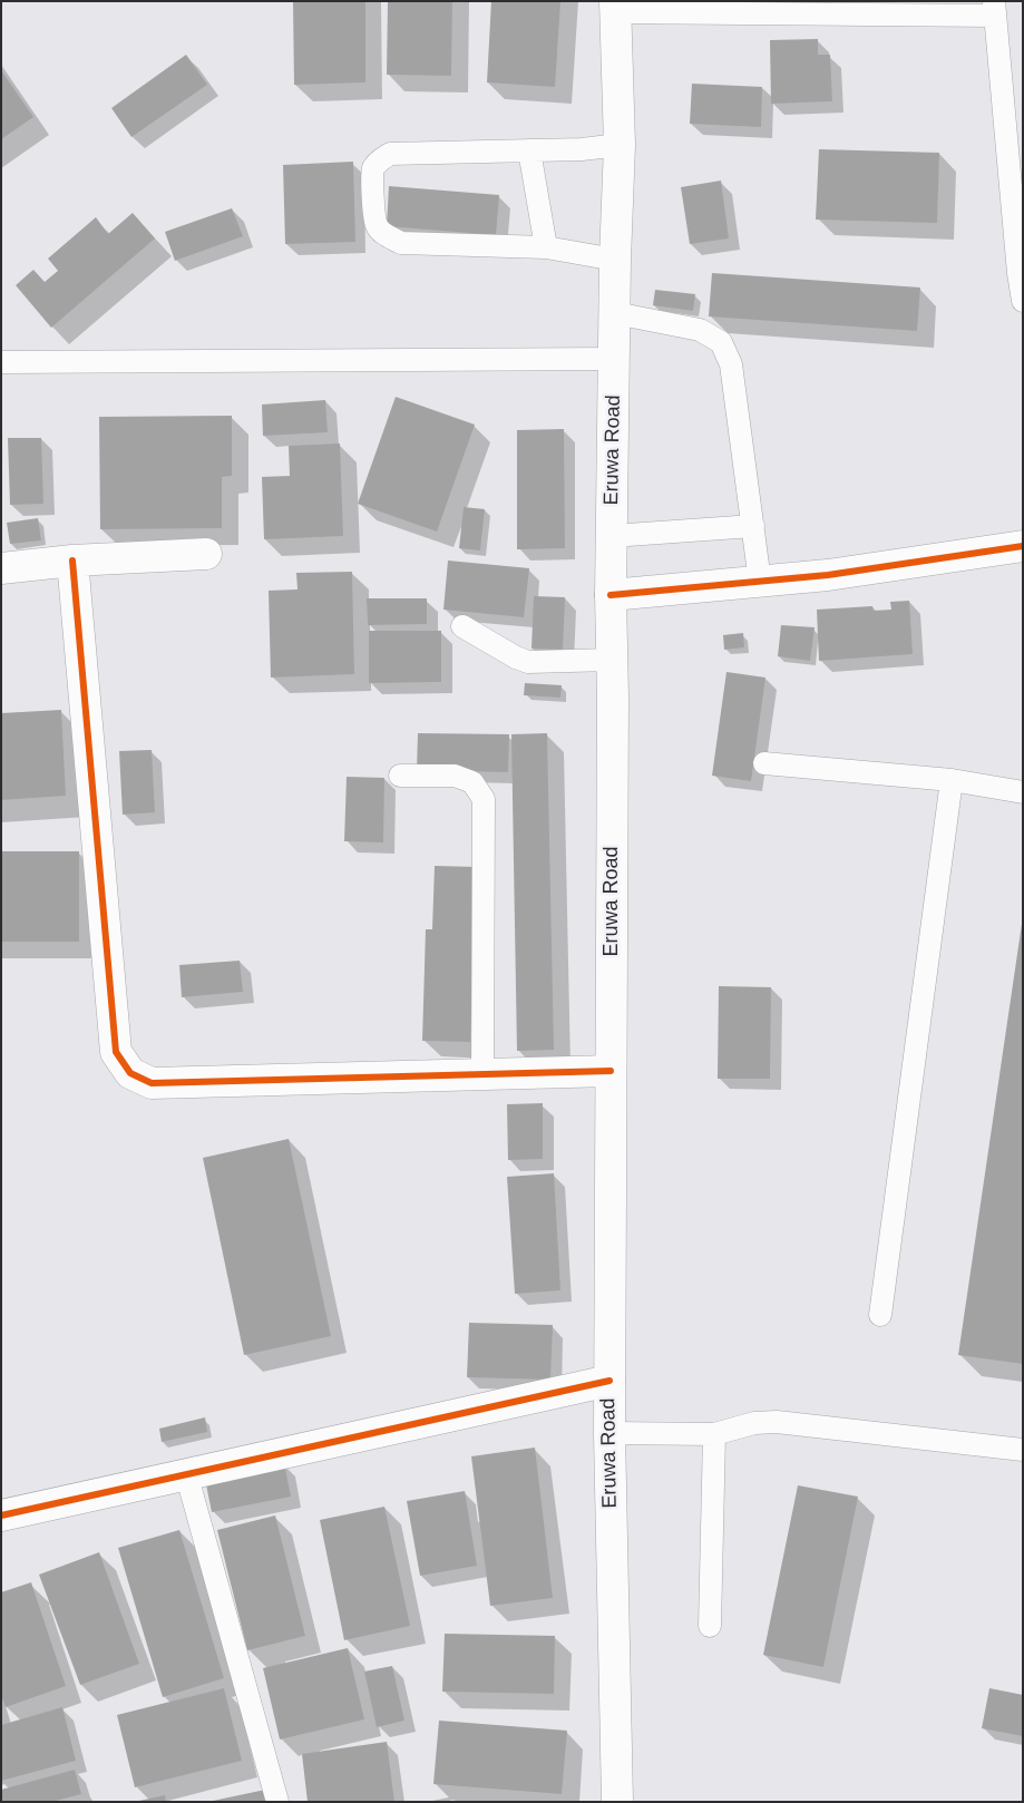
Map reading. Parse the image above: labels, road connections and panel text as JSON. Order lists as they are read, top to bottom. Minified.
{"streets":{"street":["Eruwa Road"]}}
